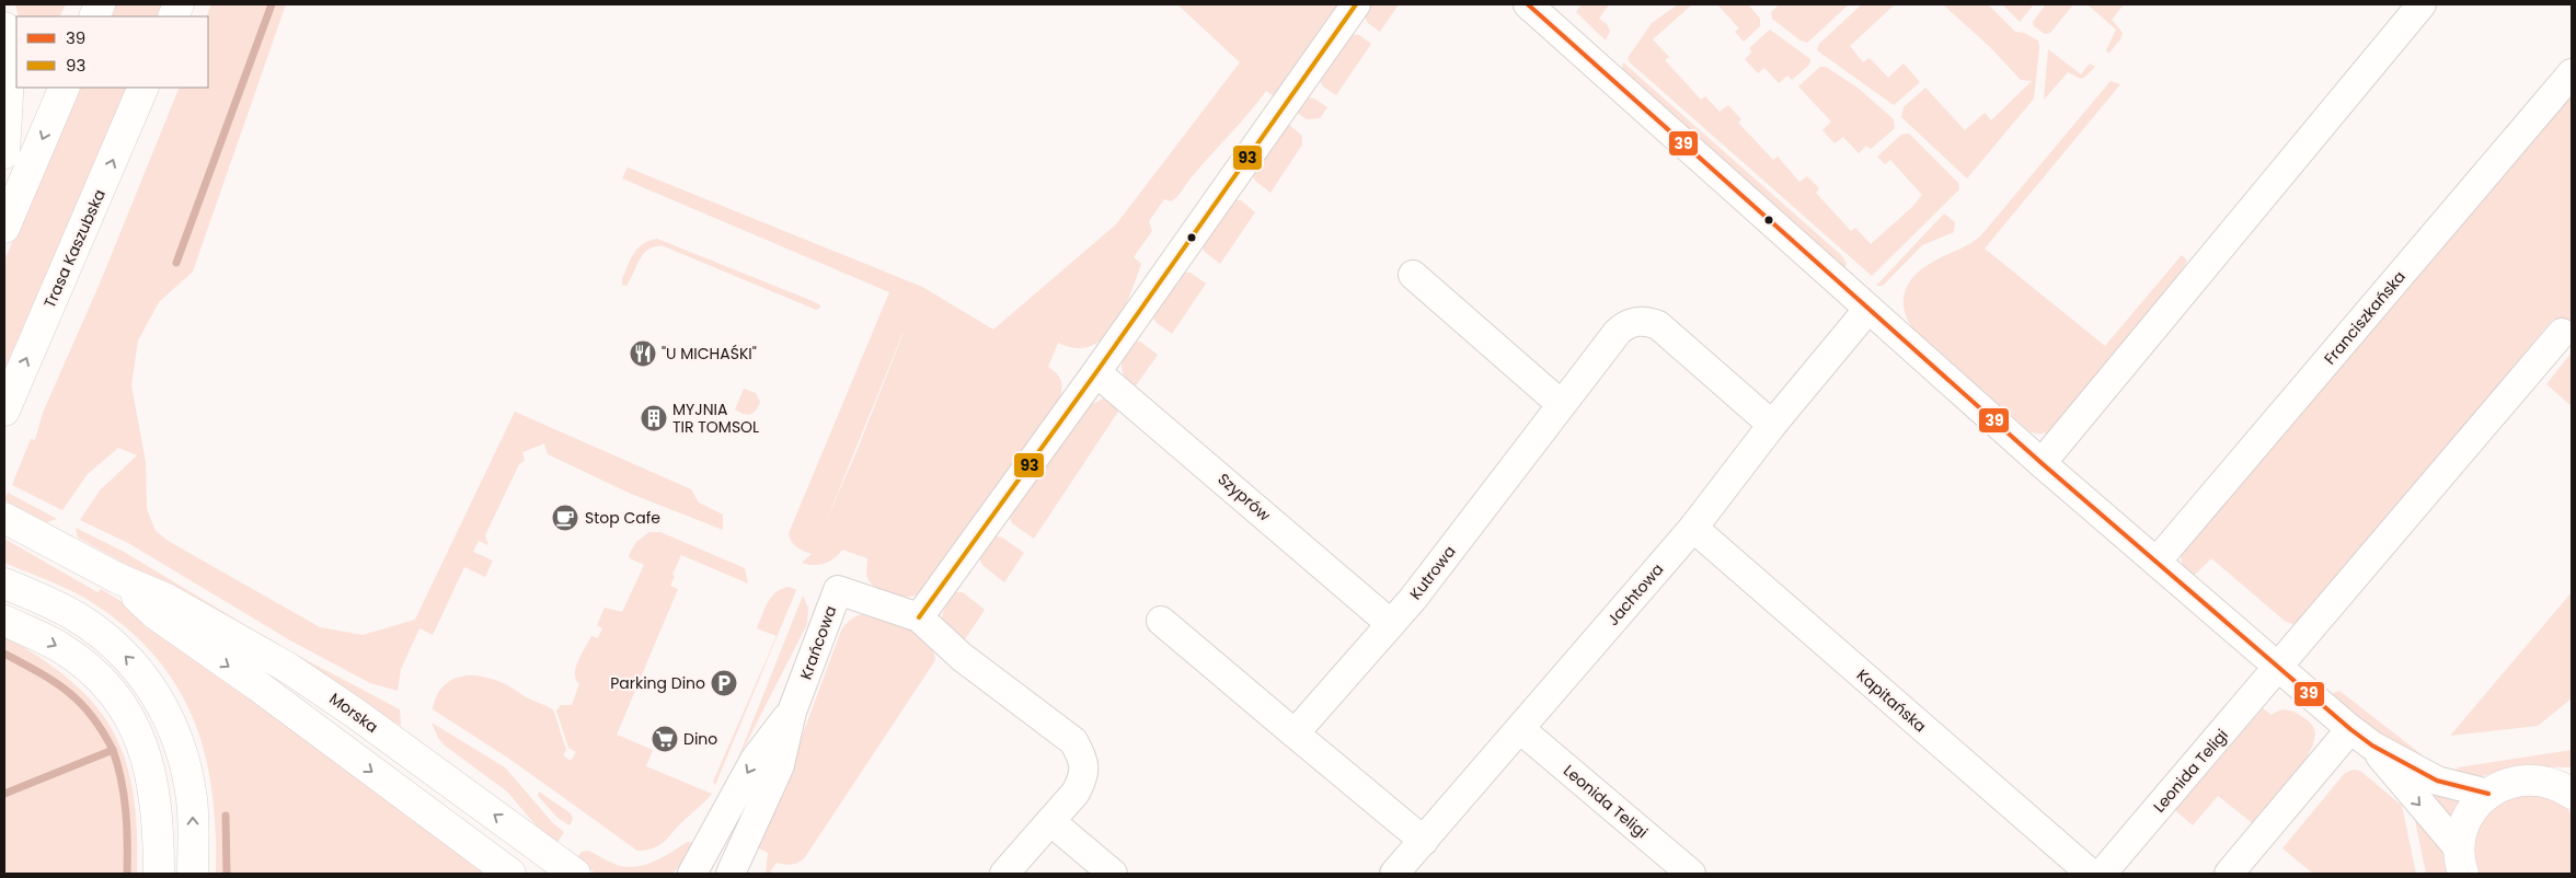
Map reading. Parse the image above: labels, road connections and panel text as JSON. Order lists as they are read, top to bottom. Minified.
{"streets":{"main road":["Trasa Kaszubska","Morska"],"street":["Franciszkańska","Szyprów","Kutrowa","Jachtowa","Krańcowa","Kapitańska","Leonida Teligi"]},"crossings":[["Szyprów","Kutrowa"],["Kutrowa","Jachtowa"],["Jachtowa","Kapitańska"],["Jachtowa","Leonida Teligi"]],"places":{"restaurant":["\"U MICHAŚKI\""],"building":["MYJNIA TIR TOMSOL"],"cafe":["Stop Cafe"],"parking":["Parking Dino"],"supermarket":["Dino"]},"lines":["transit line 39","transit line 93"],"legend":["39","93"]}
